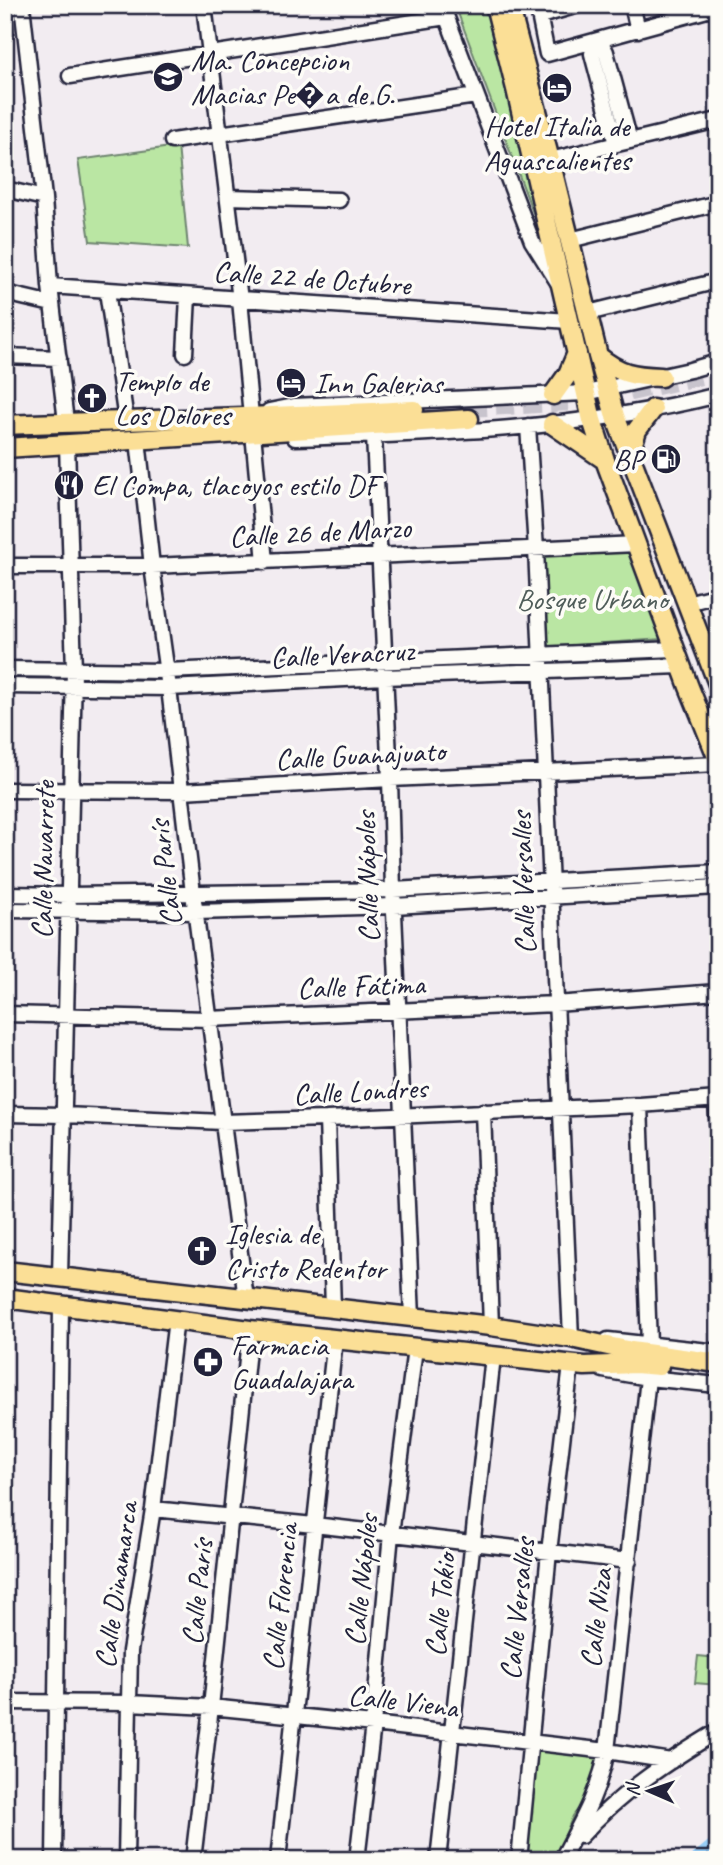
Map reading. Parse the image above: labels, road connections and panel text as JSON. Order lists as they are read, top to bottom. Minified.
{"streets":{"street":["Calle 22 de Octubre","Calle 26 de Marzo","Calle Veracruz","Calle Guanajuato","Calle Navarrete","Calle París","Calle Nápoles","Calle Versalles","Calle Fátima","Calle Londres","Calle Dinamarca","Calle Florencia","Calle Tokio","Calle Niza","Calle Viena"]},"crossings":[["Calle 26 de Marzo","Calle Navarrete"],["Calle 26 de Marzo","Calle París"],["Calle 26 de Marzo","Calle Nápoles"],["Calle 26 de Marzo","Calle Versalles"],["Calle Veracruz","Calle Navarrete"],["Calle Veracruz","Calle París"],["Calle Veracruz","Calle Nápoles"],["Calle Veracruz","Calle Versalles"],["Calle Guanajuato","Calle Navarrete"],["Calle Guanajuato","Calle París"],["Calle Guanajuato","Calle Nápoles"],["Calle Guanajuato","Calle Versalles"],["Calle Navarrete","Calle Fátima"],["Calle Navarrete","Calle Londres"],["Calle París","Calle Fátima"],["Calle París","Calle Londres"],["Calle París","Calle Viena"],["Calle Nápoles","Calle Fátima"],["Calle Nápoles","Calle Londres"],["Calle Nápoles","Calle Viena"],["Calle Versalles","Calle Fátima"],["Calle Versalles","Calle Londres"],["Calle Versalles","Calle Viena"],["Calle Dinamarca","Calle Viena"],["Calle Florencia","Calle Viena"],["Calle Tokio","Calle Viena"],["Calle Niza","Calle Viena"]],"parks":["Bosque Urbano"],"places":{"school or university":["Ma. Concepcion Macias Pe�a de G."],"hotel":["Hotel Italia de Aguascalientes","Inn Galerias"],"church":["Templo de Los Dolores","Iglesia de Cristo Redentor"],"fuel station":["BP"],"restaurant":["El Compa, tlacoyos estilo DF"],"pharmacy":["Farmacia Guadalajara"]},"north":"left"}
